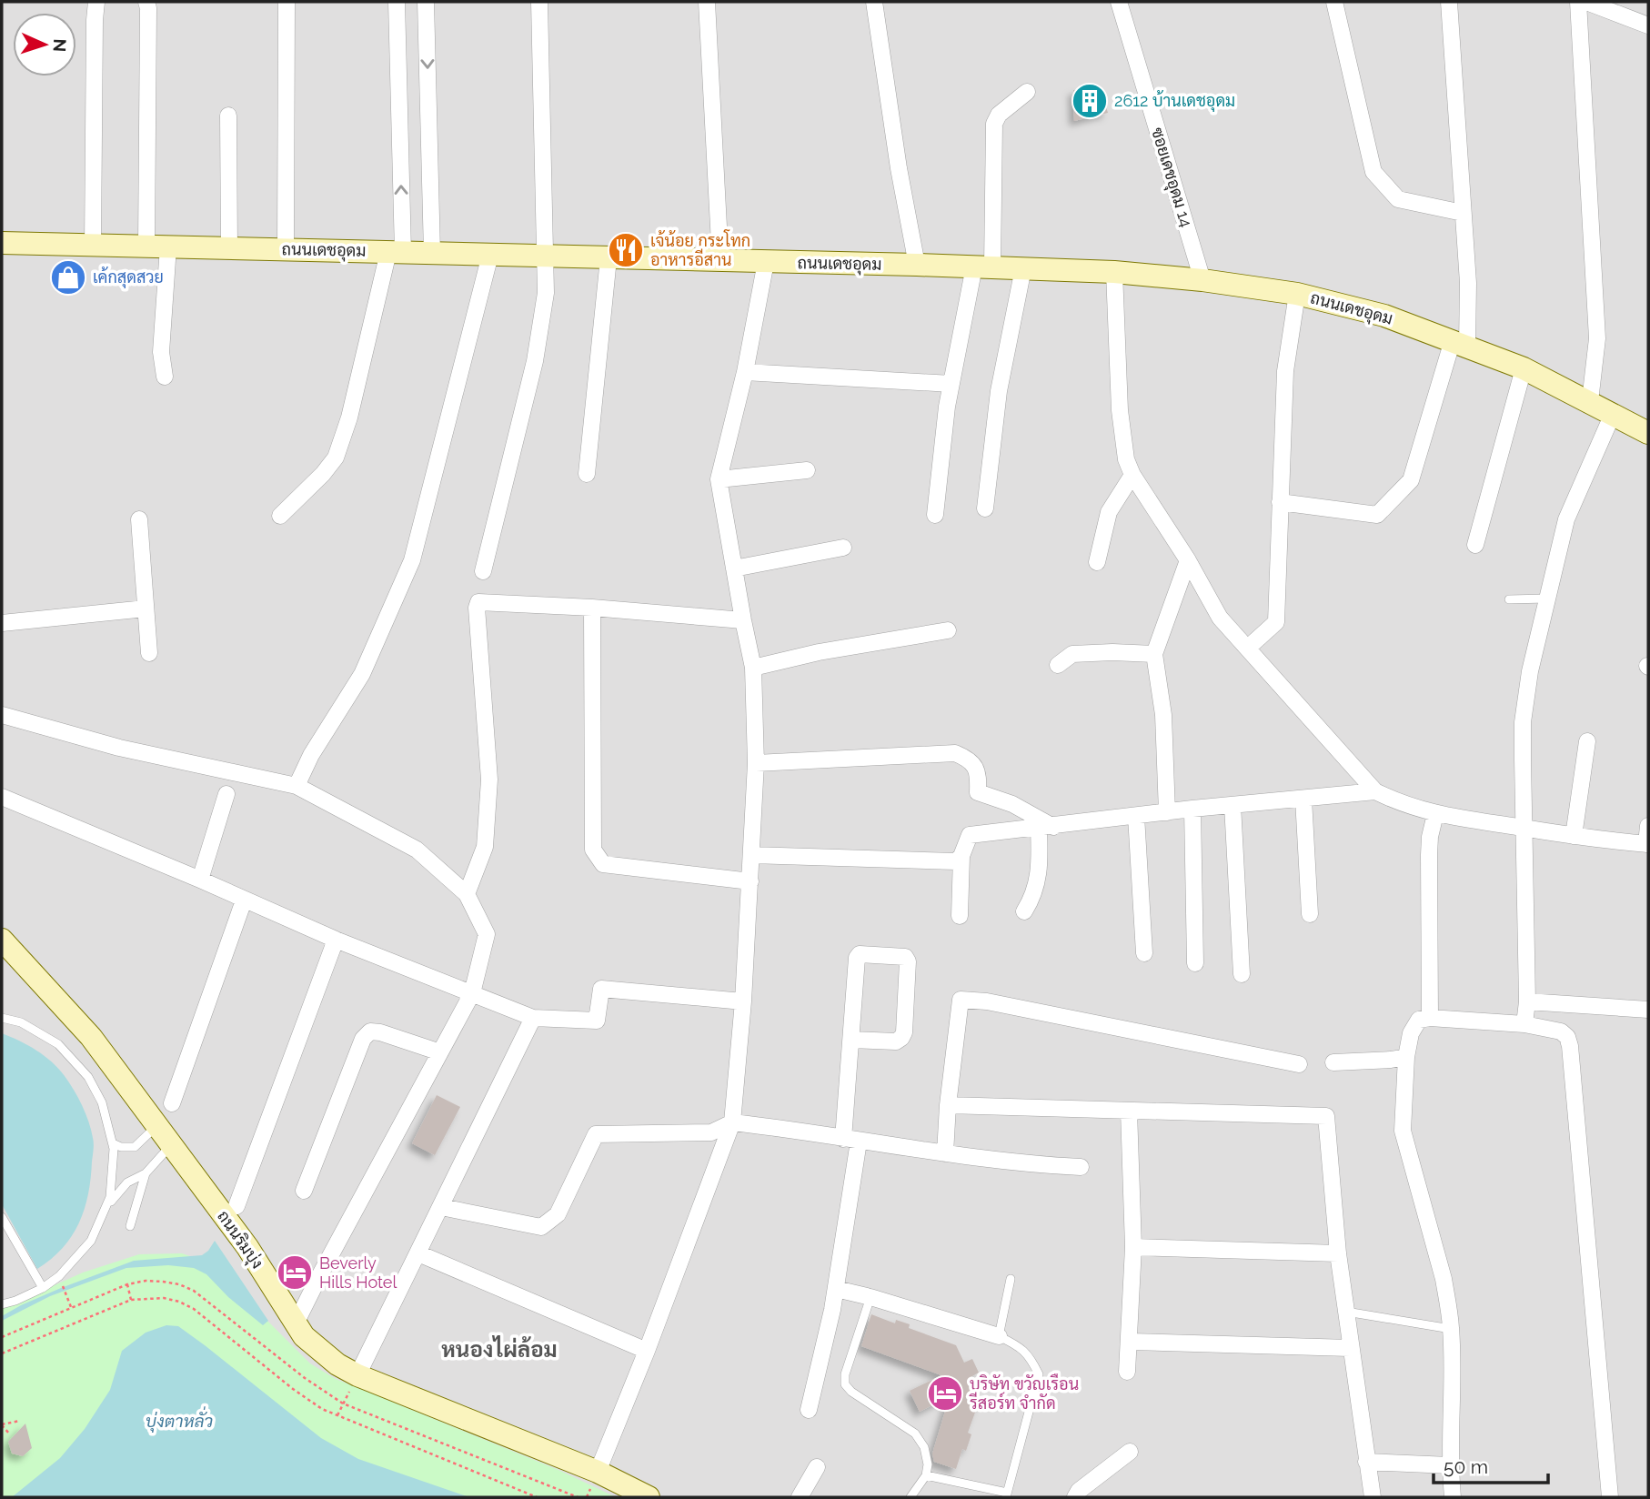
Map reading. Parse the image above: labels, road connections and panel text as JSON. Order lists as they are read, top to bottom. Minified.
{"streets":{"main road":["ถนนเดชอุดม","ถนนริมบุ่ง"],"street":["ซอยเดชอุดม 14"]},"crossings":[["ซอยเดชอุดม 14","ถนนเดชอุดม"]],"districts":["หนองไผ่ล้อม"],"water":["บุ่งตาหลั่ว"],"places":{"building":["2612 บ้านเดชอุดม"],"restaurant":["เจ้น้อย กระโทก อาหารอีสาน"],"shop":["เค้กสุดสวย"],"hotel":["Beverly Hills Hotel","บริษัท ขวัญเรือน รีสอร์ท จำกัด"]},"scale_bar":"50 m","north":"right"}
